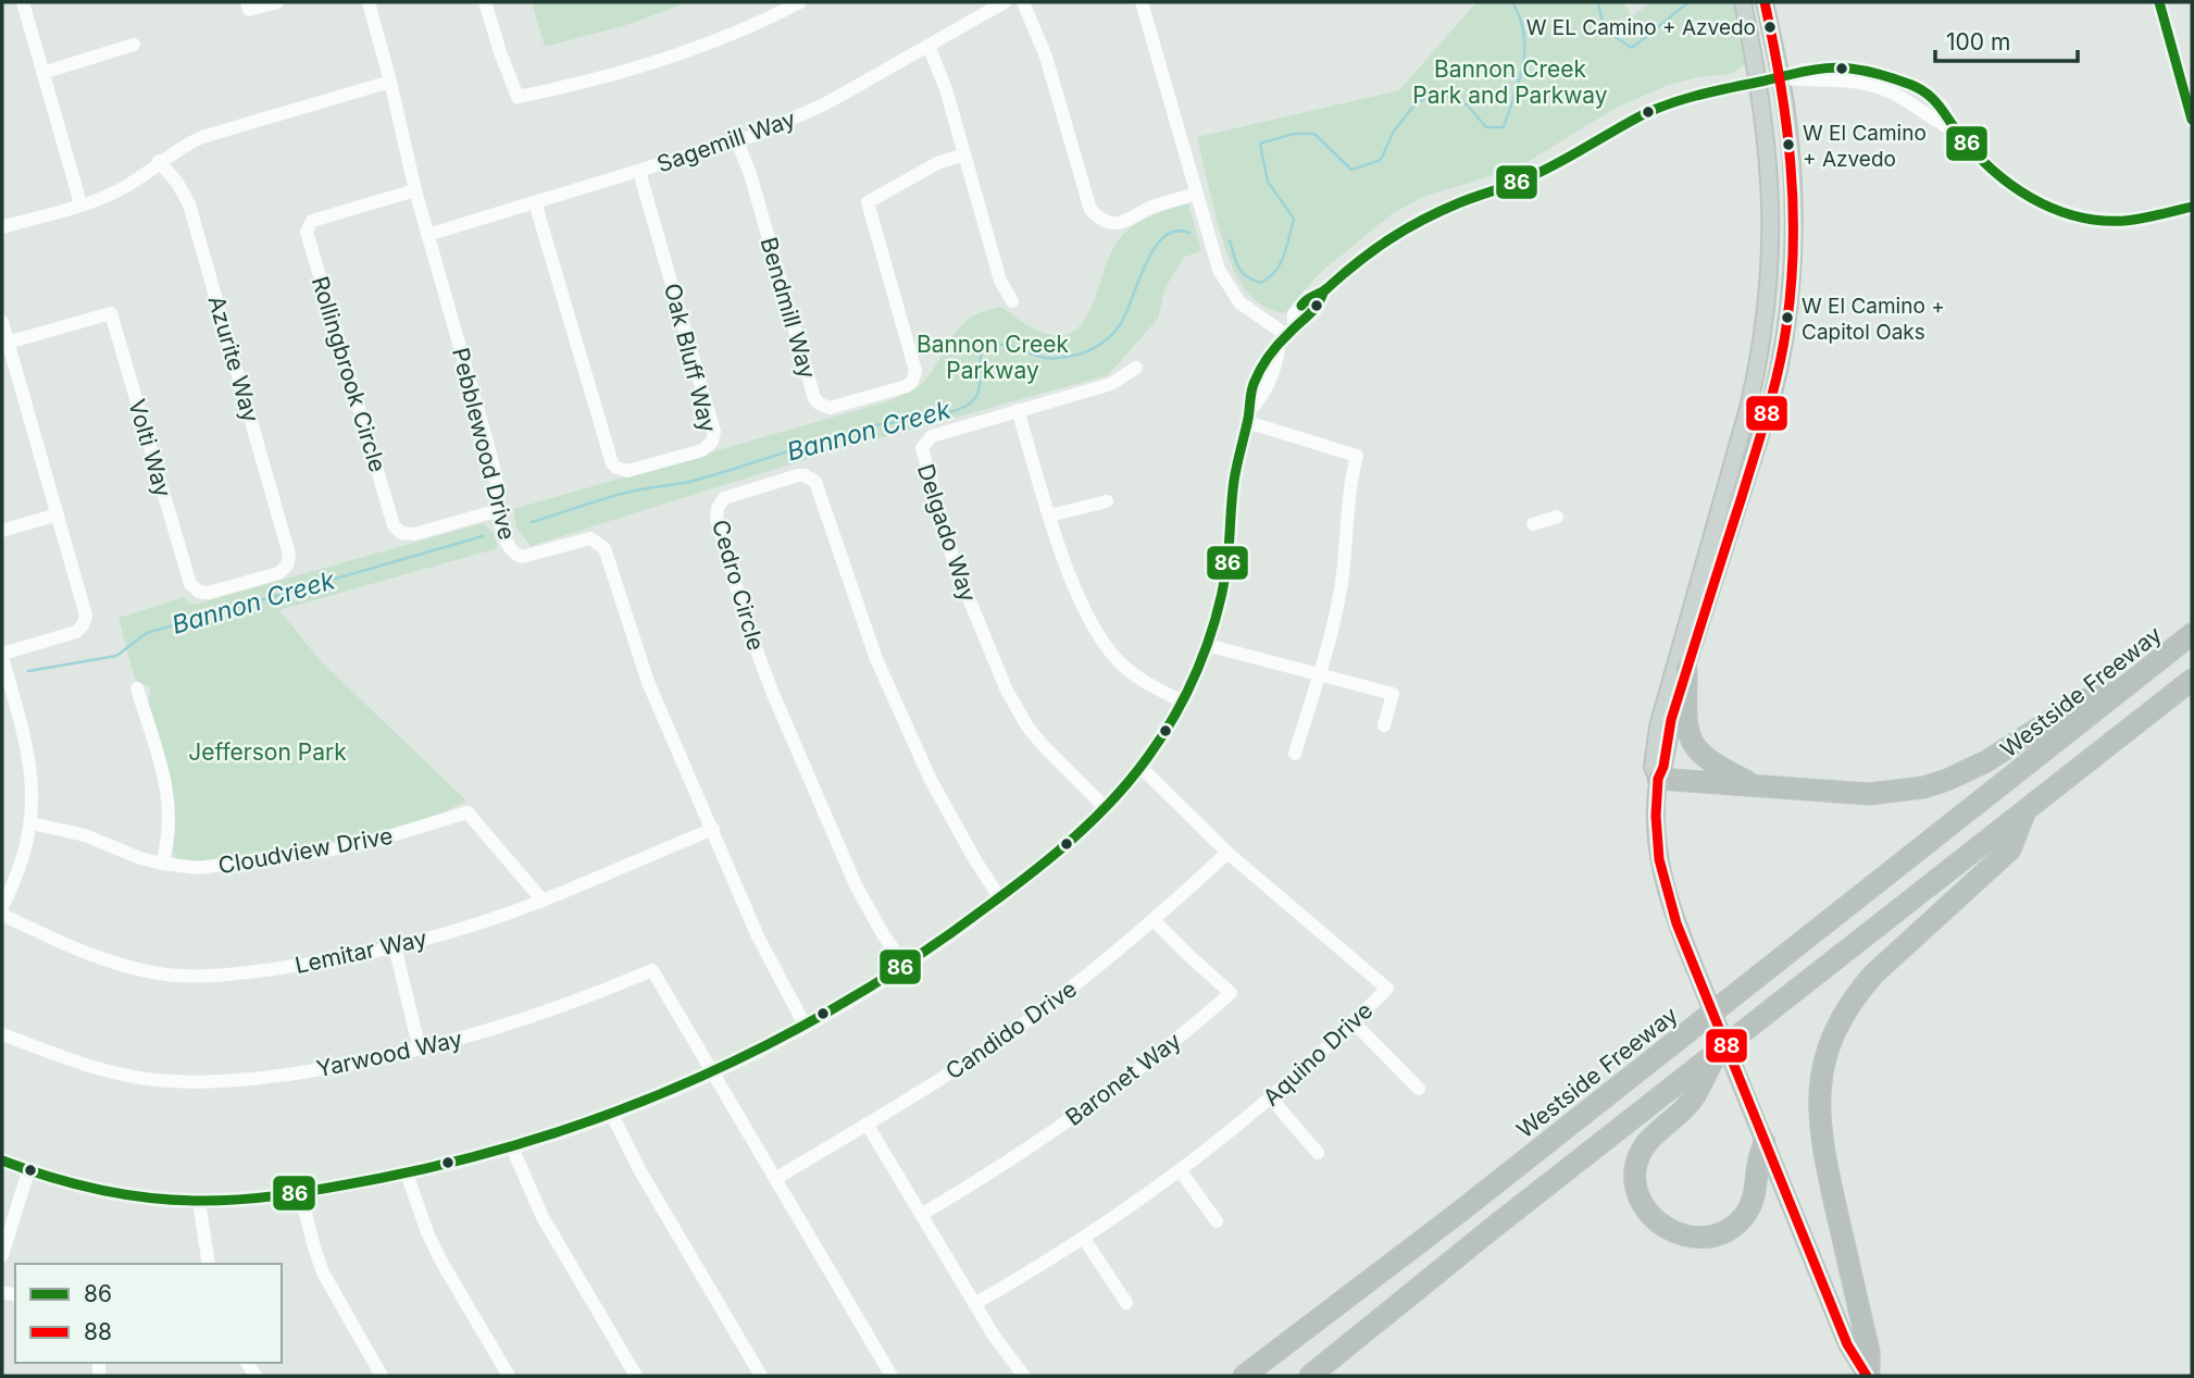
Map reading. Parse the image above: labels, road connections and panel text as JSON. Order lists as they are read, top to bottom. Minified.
{"streets":{"highway":["Westside Freeway"],"street":["Sagemill Way","Bendmill Way","Oak Bluff Way","Azurite Way","Rollingbrook Circle","Pebblewood Drive","Volti Way","Delgado Way","Cedro Circle","Cloudview Drive","Lemitar Way","Candido Drive","Yarwood Way","Aquino Drive","Baronet Way"]},"crossings":[["Sagemill Way","Bendmill Way"],["Sagemill Way","Oak Bluff Way"],["Sagemill Way","Pebblewood Drive"],["Azurite Way","Volti Way"],["Rollingbrook Circle","Pebblewood Drive"],["Pebblewood Drive","Lemitar Way"],["Cloudview Drive","Lemitar Way"],["Candido Drive","Aquino Drive"],["Candido Drive","Baronet Way"]],"water":["Bannon Creek"],"parks":["Bannon Creek Park and Parkway","Bannon Creek Parkway","Jefferson Park"],"places":["W EL Camino + Azvedo","W El Camino + Azvedo","W El Camino + Capitol Oaks"],"lines":["transit line 86","transit line 88"],"legend":["86","88"],"scale_bar":"100 m"}
